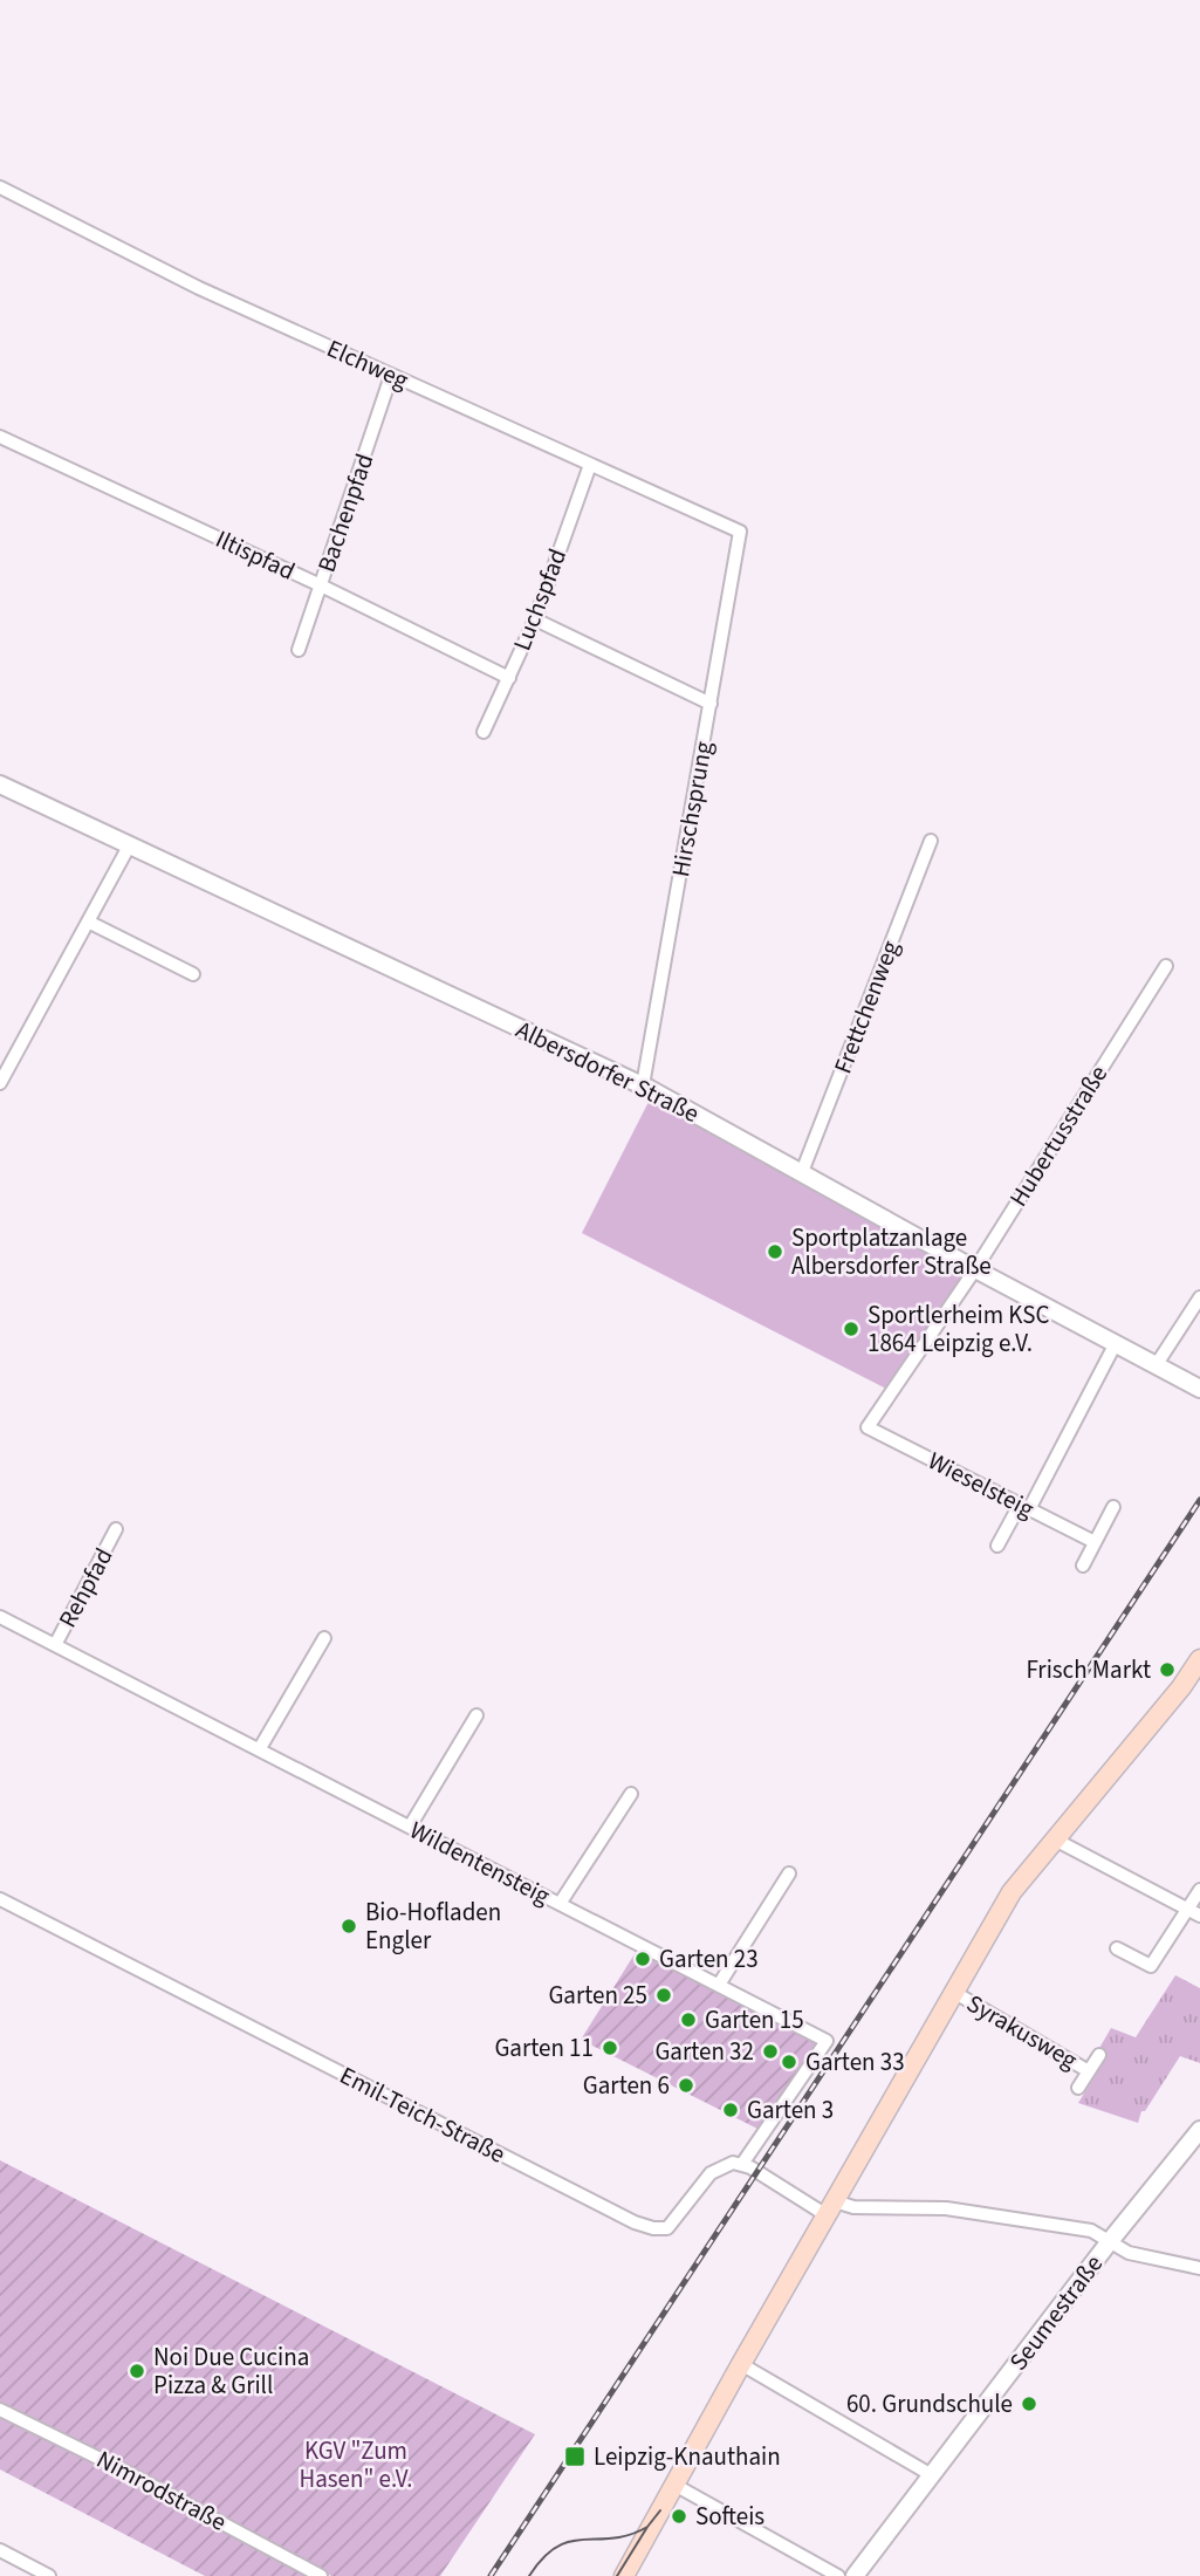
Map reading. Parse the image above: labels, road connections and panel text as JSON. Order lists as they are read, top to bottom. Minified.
{"streets":{"street":["Elchweg","Bachenpfad","Iltispfad","Luchspfad","Hirschsprung","Frettchenweg","Albersdorfer Straße","Hubertusstraße","Wieselsteig","Rehpfad","Wildentensteig","Syrakusweg","Emil-Teich-Straße","Seumestraße","Nimrodstraße"]},"crossings":[["Elchweg","Bachenpfad"],["Elchweg","Luchspfad"],["Elchweg","Hirschsprung"],["Bachenpfad","Iltispfad"],["Iltispfad","Luchspfad"],["Hirschsprung","Albersdorfer Straße"],["Frettchenweg","Albersdorfer Straße"],["Albersdorfer Straße","Hubertusstraße"],["Hubertusstraße","Wieselsteig"],["Rehpfad","Wildentensteig"],["Wildentensteig","Emil-Teich-Straße"]],"parks":["KGV \"Zum Hasen\" e.V."],"places":{"other":["Sportplatzanlage Albersdorfer Straße","Sportlerheim KSC 1864 Leipzig e.V.","Frisch Markt","Bio-Hofladen Engler","Garten 23","Garten 25","Garten 15","Garten 11","Garten 32","Garten 33","Garten 6","Garten 3","Noi Due Cucina Pizza & Grill","60. Grundschule","Softeis"],"transit":["Leipzig-Knauthain"]}}
